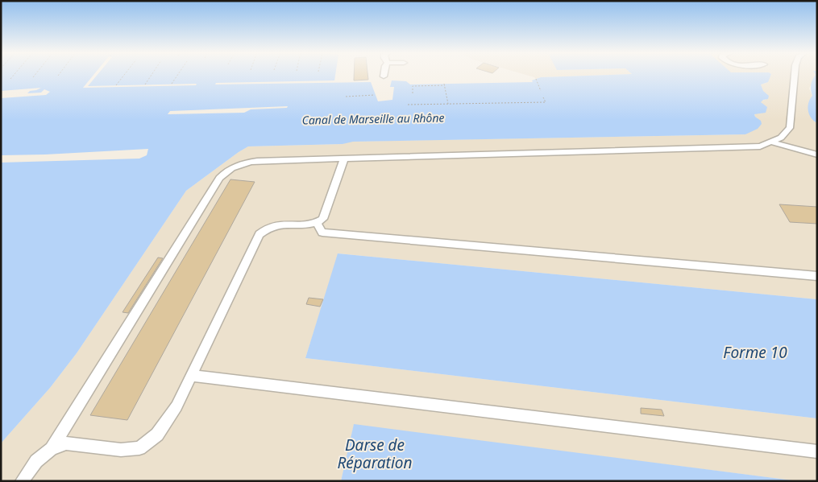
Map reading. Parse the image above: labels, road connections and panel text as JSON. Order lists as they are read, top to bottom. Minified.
{"water":["Canal de Marseille au Rhône","Forme 10","Darse de Réparation"]}
